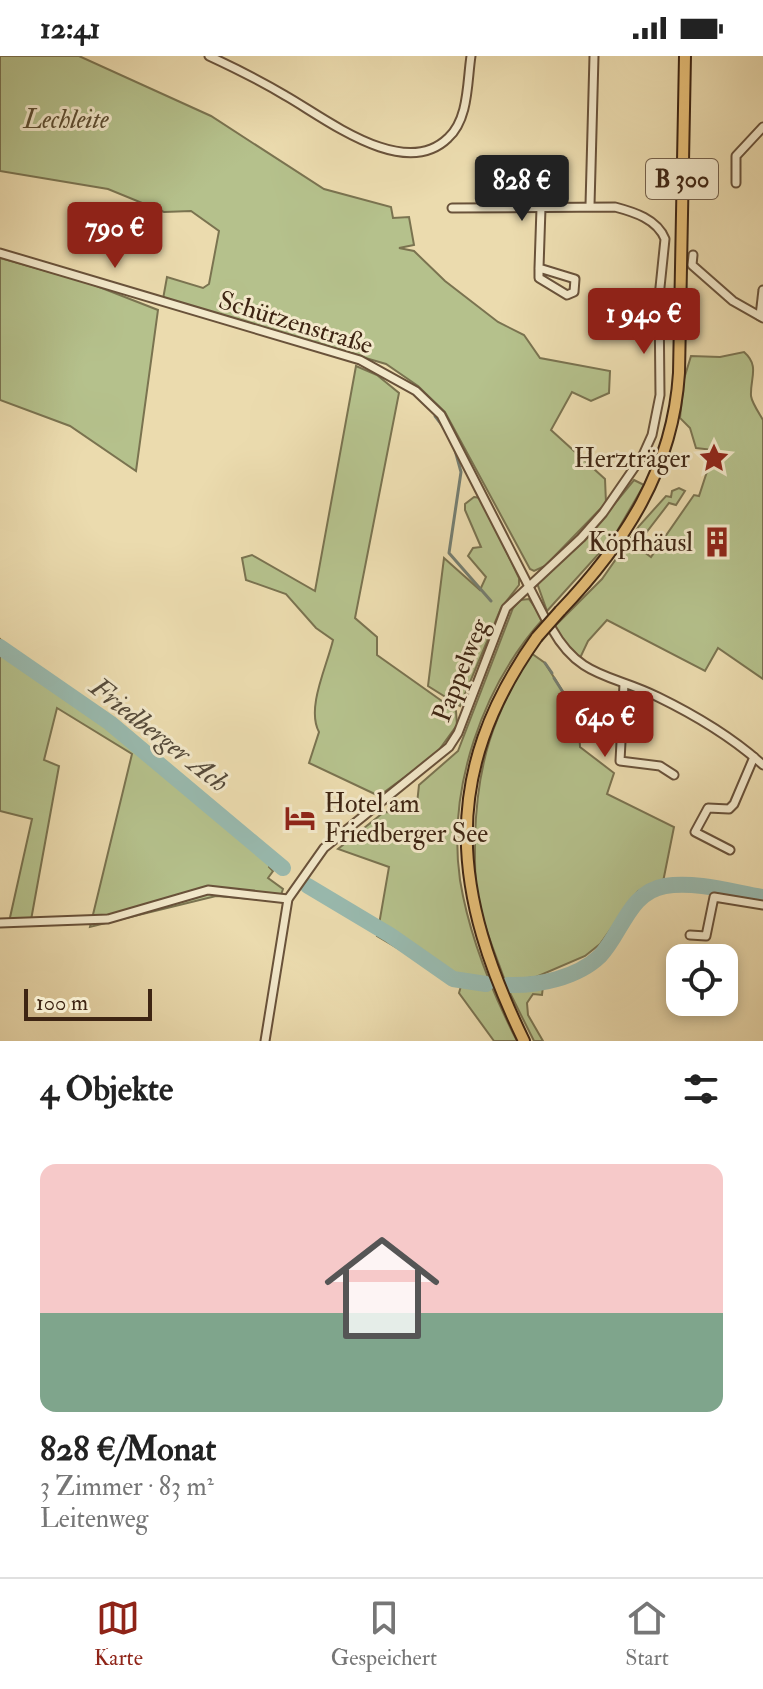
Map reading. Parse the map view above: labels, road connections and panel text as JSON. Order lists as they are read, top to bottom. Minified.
{"streets":{"main road":["B 300"],"street":["Schützenstraße","Pappelweg"]},"crossings":[["Schützenstraße","Pappelweg"]],"water":["Friedberger Ach"],"parks":["Lechleite"],"places":{"place":["Herzträger"],"building":["Köpfhäusl"],"hotel":["Hotel am Friedberger See"]},"scale_bar":"100 m","page":{"status":"12:41","price":["828 €","790 €","1 940 €","640 €"],"scale":"100 m","heading":"4 Objekte","list":[{"name":"828 €/Monat","note":"3 Zimmer · 83 m² · Leitenweg"}],"tabs":["Karte","Gespeichert","Start"]}}
